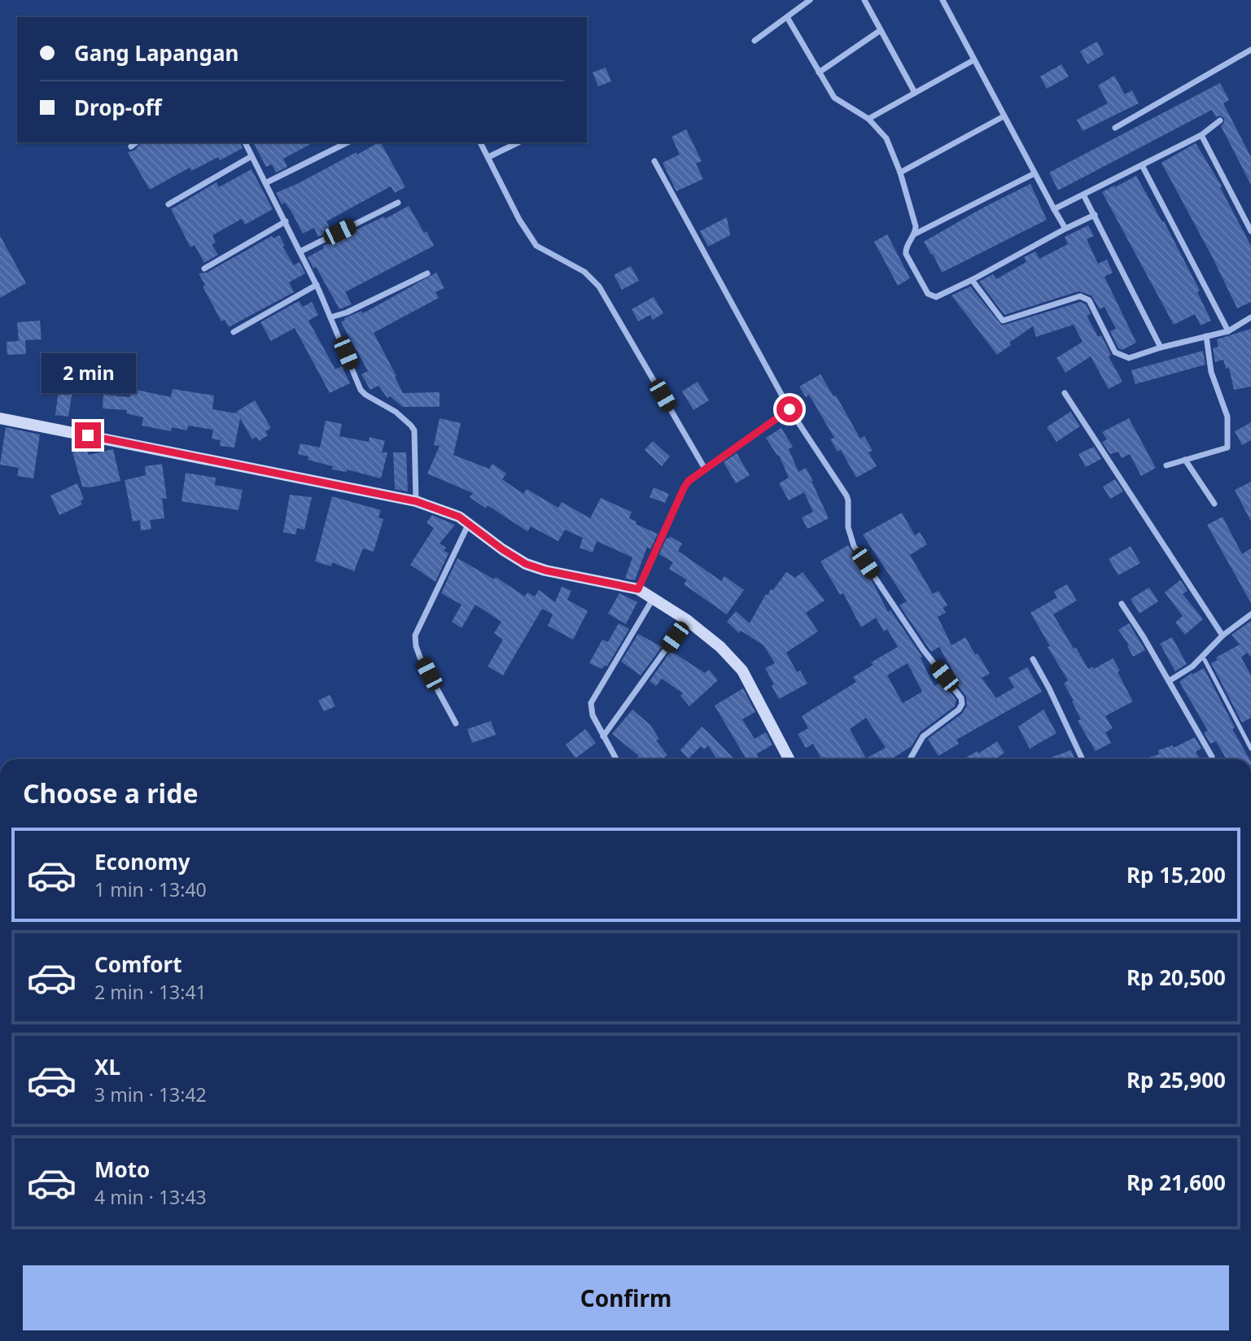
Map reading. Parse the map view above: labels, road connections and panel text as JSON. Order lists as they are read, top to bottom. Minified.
{"page":{"banner":["Gang Lapangan","Drop-off"],"bubble":"2 min","heading":"Choose a ride","list":[{"name":"Economy","note":"1 min · 13:40","value":"Rp 15,200"},{"name":"Comfort","note":"2 min · 13:41","value":"Rp 20,500"},{"name":"XL","note":"3 min · 13:42","value":"Rp 25,900"},{"name":"Moto","note":"4 min · 13:43","value":"Rp 21,600"}],"buttons":"Confirm"}}
